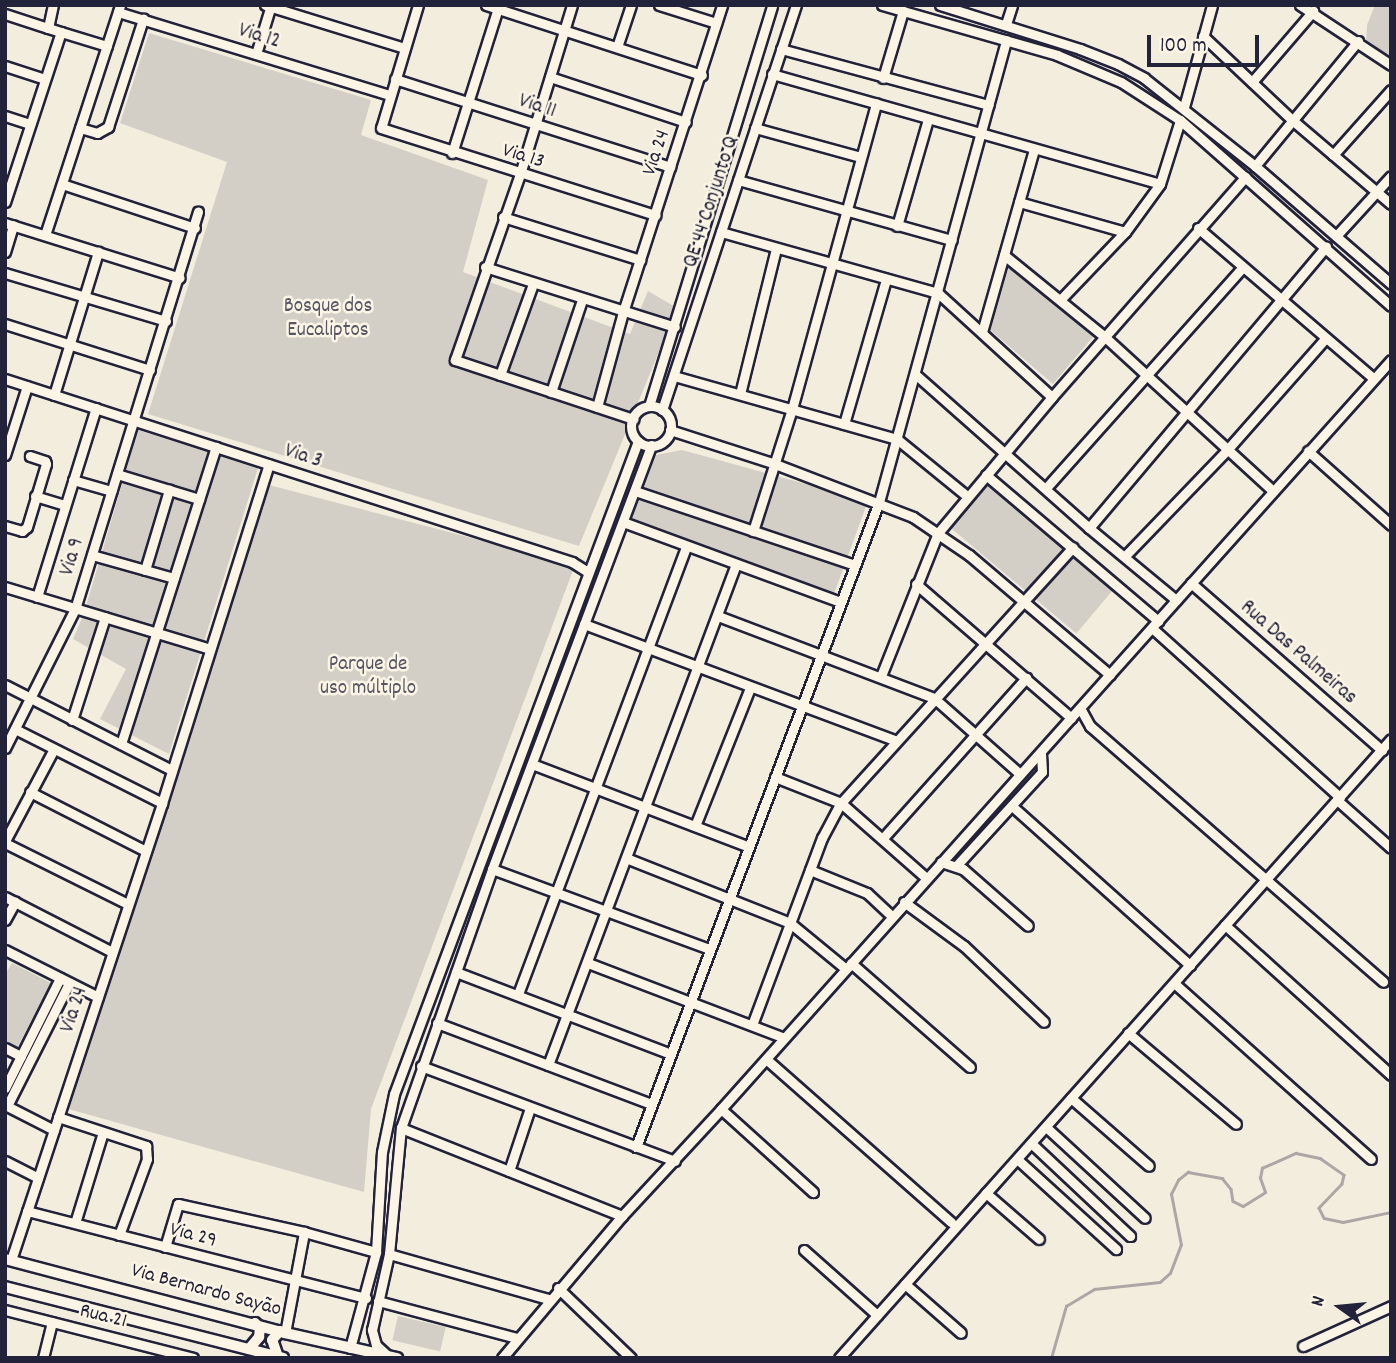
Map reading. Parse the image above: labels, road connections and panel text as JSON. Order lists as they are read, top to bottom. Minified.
{"streets":{"main road":["Via Bernardo Sayão"],"street":["Via 12","Via 11","Via 24","Via 13","QE 44 Conjunto Q","Via 3","Via 9","Rua Das Palmeiras","Via 29","Rua 21"]},"crossings":[["Via 12","Via 13"],["Via 11","Via 24"],["Via 24","Via 13"],["Via 24","Via 3"],["Via 24","Via 29"],["Via 24","Via Bernardo Sayão"],["Via 3","Via 9"]],"parks":["Bosque dos Eucaliptos","Parque de uso múltiplo"],"scale_bar":"100 m","north":"left"}
